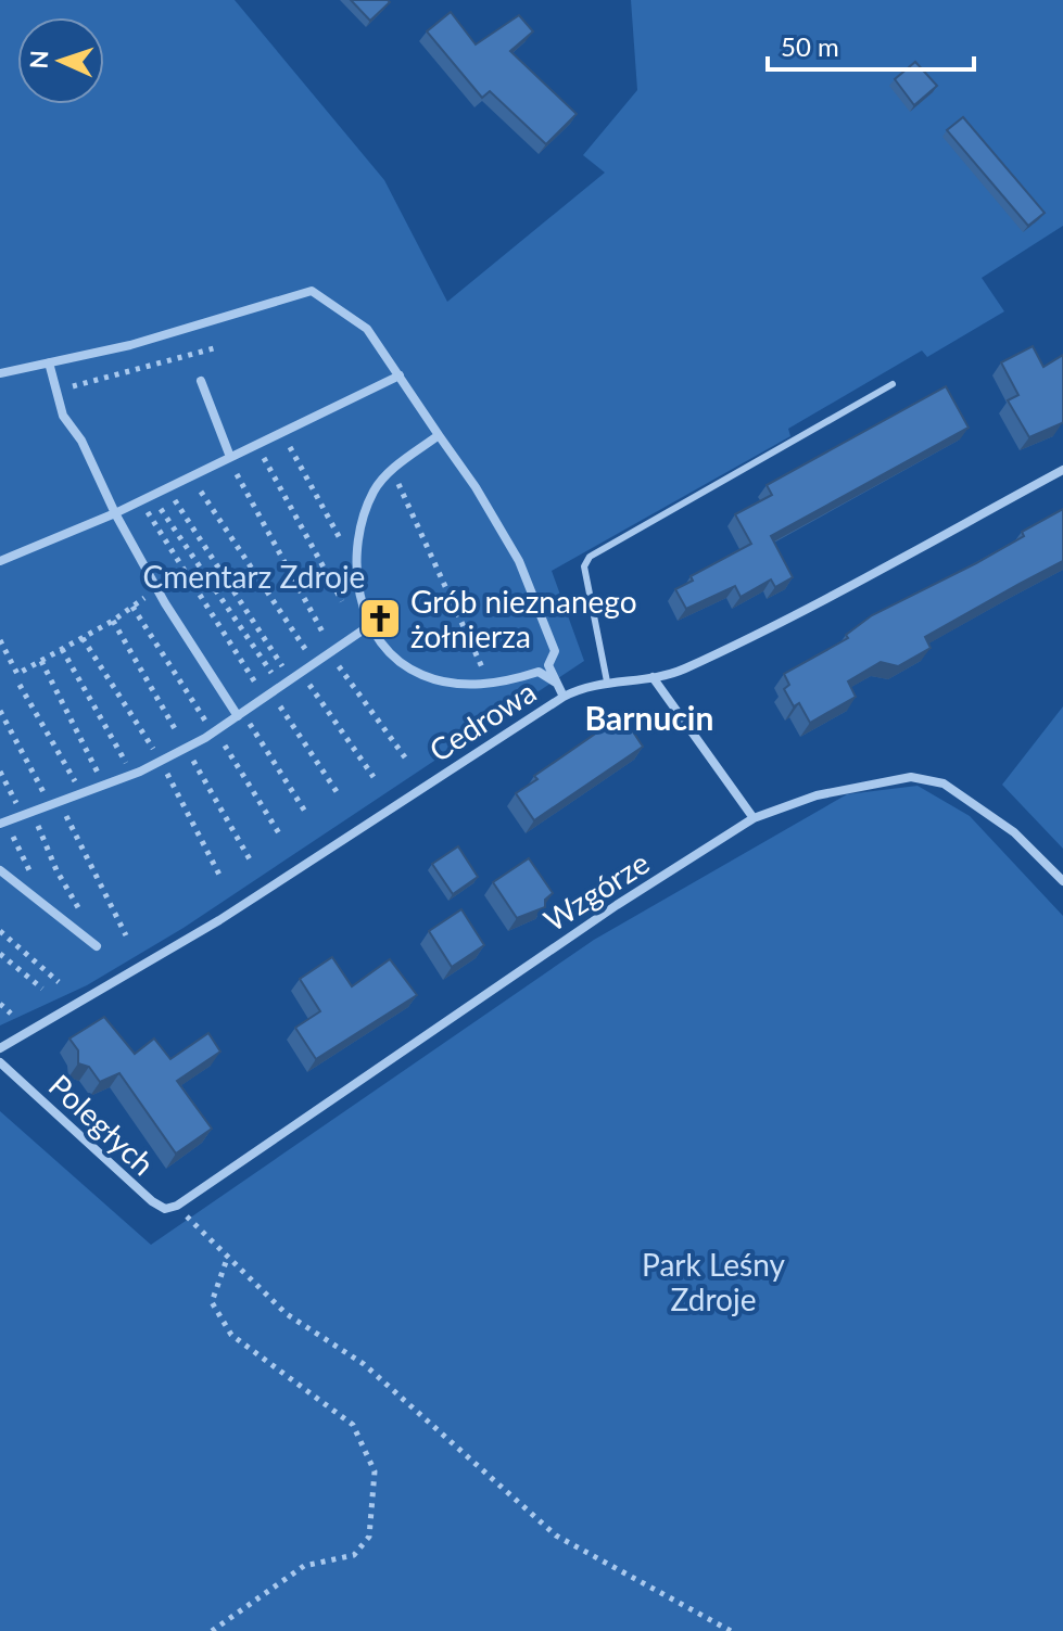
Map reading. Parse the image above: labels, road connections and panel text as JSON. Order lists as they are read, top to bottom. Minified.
{"streets":{"street":["Cedrowa","Wzgórze","Poległych"]},"crossings":[["Wzgórze","Poległych"]],"districts":["Barnucin"],"parks":["Cmentarz Zdroje","Park Leśny Zdroje"],"places":{"church":["Grób nieznanego żołnierza"]},"scale_bar":"50 m","north":"left"}
